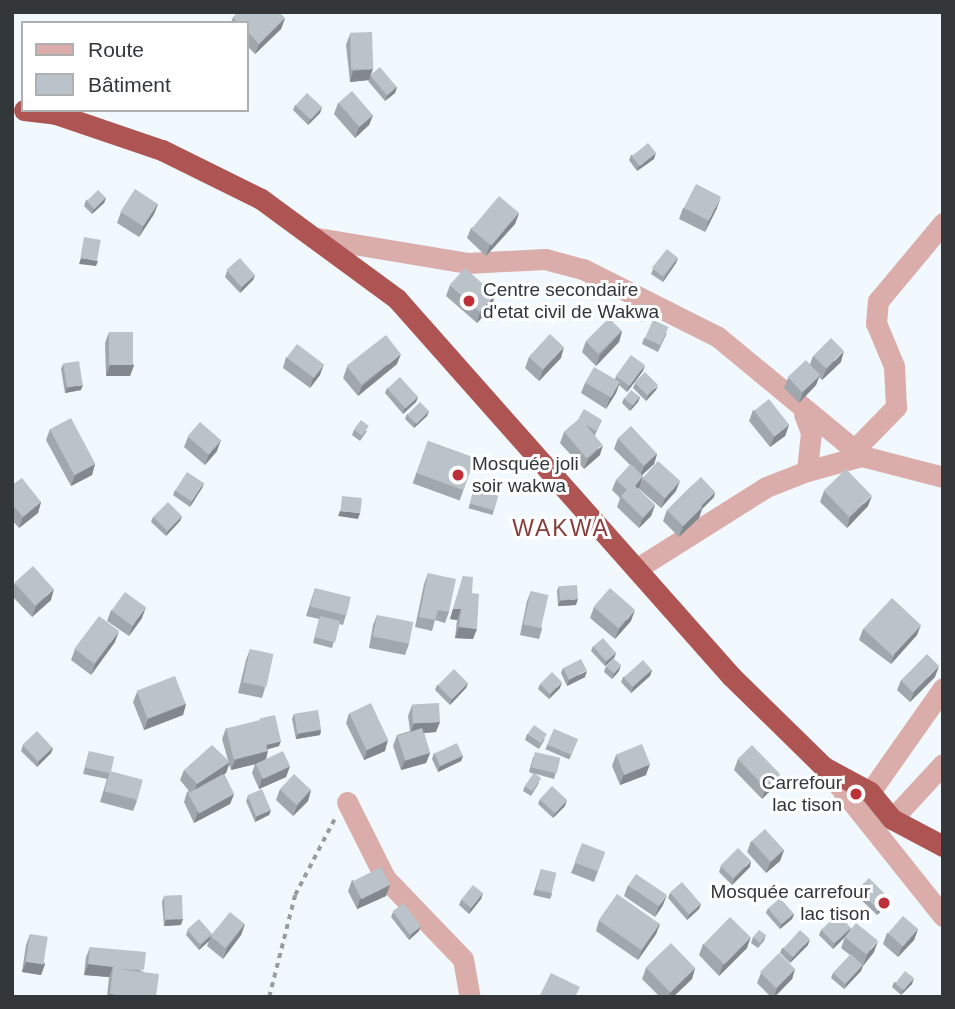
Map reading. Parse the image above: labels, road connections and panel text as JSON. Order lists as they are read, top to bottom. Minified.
{"districts":["WAKWA"],"places":["Centre secondaire d'etat civil de Wakwa","Mosquée joli soir wakwa","Carrefour lac tison","Mosquée carrefour lac tison"],"legend":["Route","Bâtiment"]}
